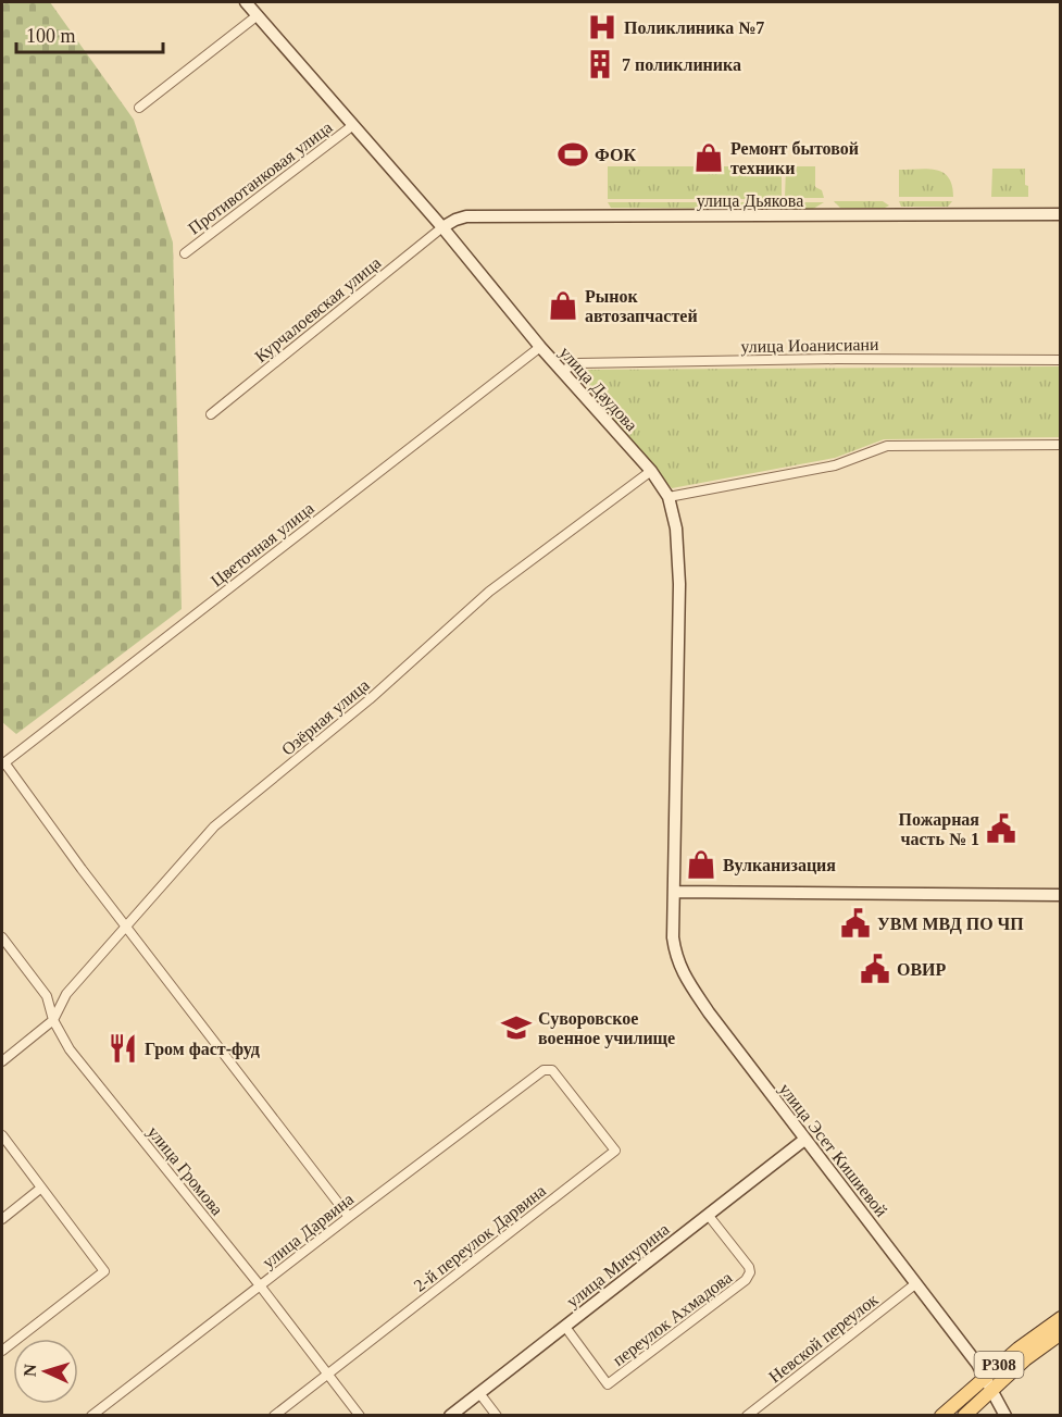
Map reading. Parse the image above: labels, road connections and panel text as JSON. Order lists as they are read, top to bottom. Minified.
{"streets":{"main road":["P308"],"street":["Противотанковая улица","улица Дьякова","Курчалоевская улица","улица Иоанисиани","улица Даудова","Цветочная улица","Озёрная улица","улица Эсет Кишиевой","улица Громова","улица Дарвина","2-й переулок Дарвина","улица Мичурина","переулок Ахмадова","Невской переулок"]},"crossings":[["Противотанковая улица","улица Даудова"],["улица Дьякова","Курчалоевская улица"],["улица Дьякова","улица Даудова"],["Курчалоевская улица","улица Даудова"],["улица Иоанисиани","улица Даудова"],["улица Даудова","Цветочная улица"],["улица Даудова","Озёрная улица"],["улица Даудова","улица Эсет Кишиевой"],["Озёрная улица","улица Громова"],["улица Эсет Кишиевой","улица Мичурина"],["улица Эсет Кишиевой","Невской переулок"],["улица Эсет Кишиевой","P308"],["улица Громова","улица Дарвина"],["улица Громова","2-й переулок Дарвина"],["улица Дарвина","2-й переулок Дарвина"],["улица Мичурина","переулок Ахмадова"]],"places":{"hospital":["Поликлиника №7"],"building":["7 поликлиника"],"sports":["ФОК"],"shop":["Ремонт бытовой техники","Рынок автозапчастей","Вулканизация"],"public building":["Пожарная часть № 1","УВМ МВД ПО ЧП","ОВИР"],"school or university":["Суворовское военное училище"],"restaurant":["Гром фаст-фуд"]},"scale_bar":"100 m","north":"left"}
